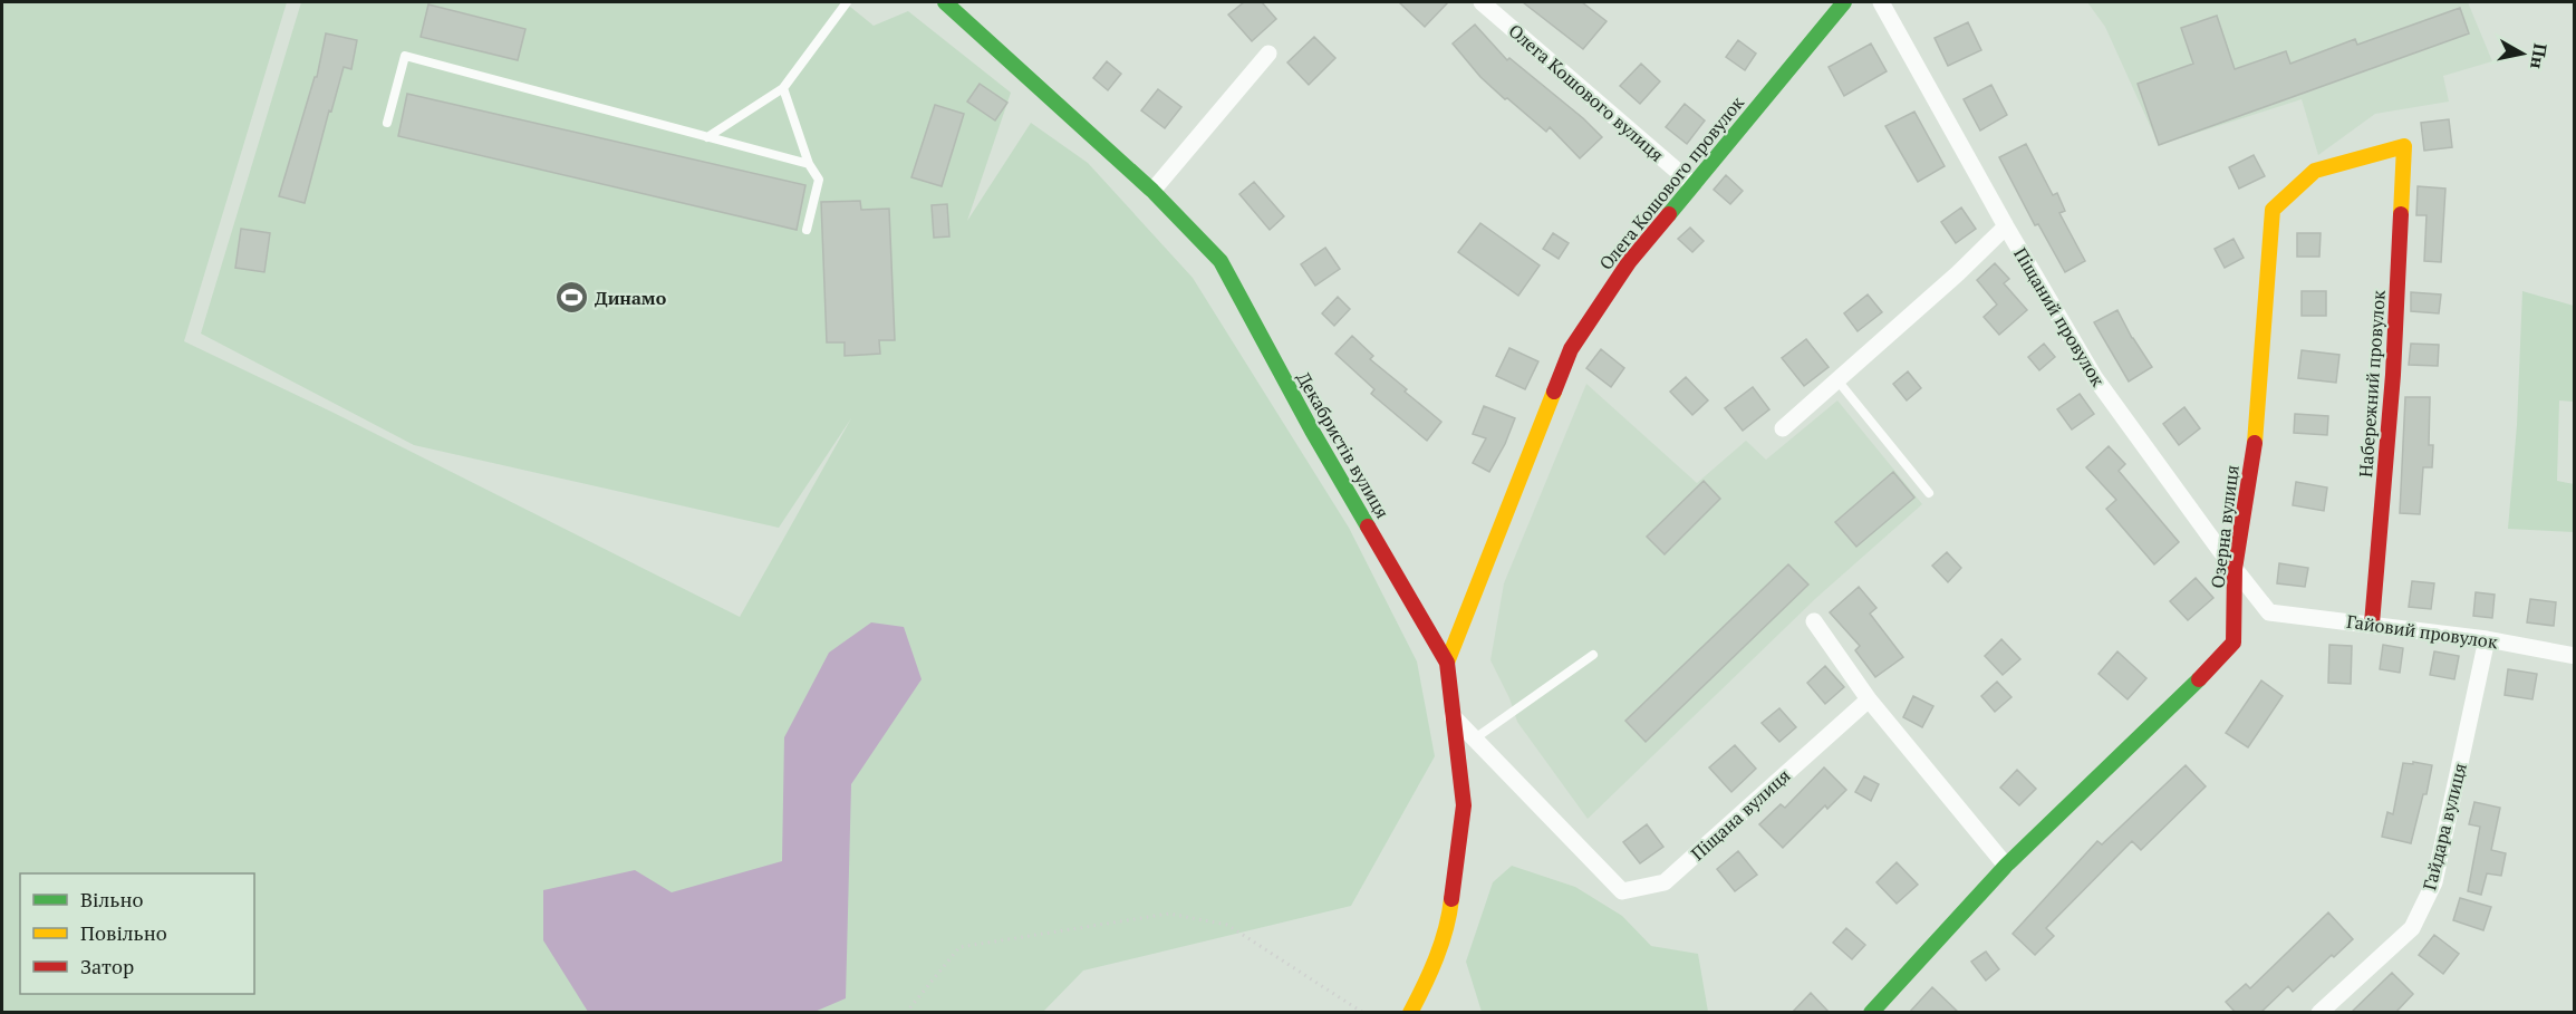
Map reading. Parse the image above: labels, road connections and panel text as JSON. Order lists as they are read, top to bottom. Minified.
{"streets":{"street":["Олега Кошового вулиця","Олега Кошового провулок","Піщаний провулок","Набережний провулок","Декабристів вулиця","Озерна вулиця","Гайовий провулок","Піщана вулиця","Гайдара вулиця"]},"crossings":[["Олега Кошового вулиця","Олега Кошового провулок"],["Олега Кошового провулок","Декабристів вулиця"],["Піщаний провулок","Озерна вулиця"],["Піщаний провулок","Гайовий провулок"],["Набережний провулок","Озерна вулиця"],["Набережний провулок","Гайовий провулок"],["Декабристів вулиця","Піщана вулиця"],["Гайовий провулок","Гайдара вулиця"]],"places":{"sports":["Динамо"]},"legend":["Вільно","Повільно","Затор"],"north":"right"}
